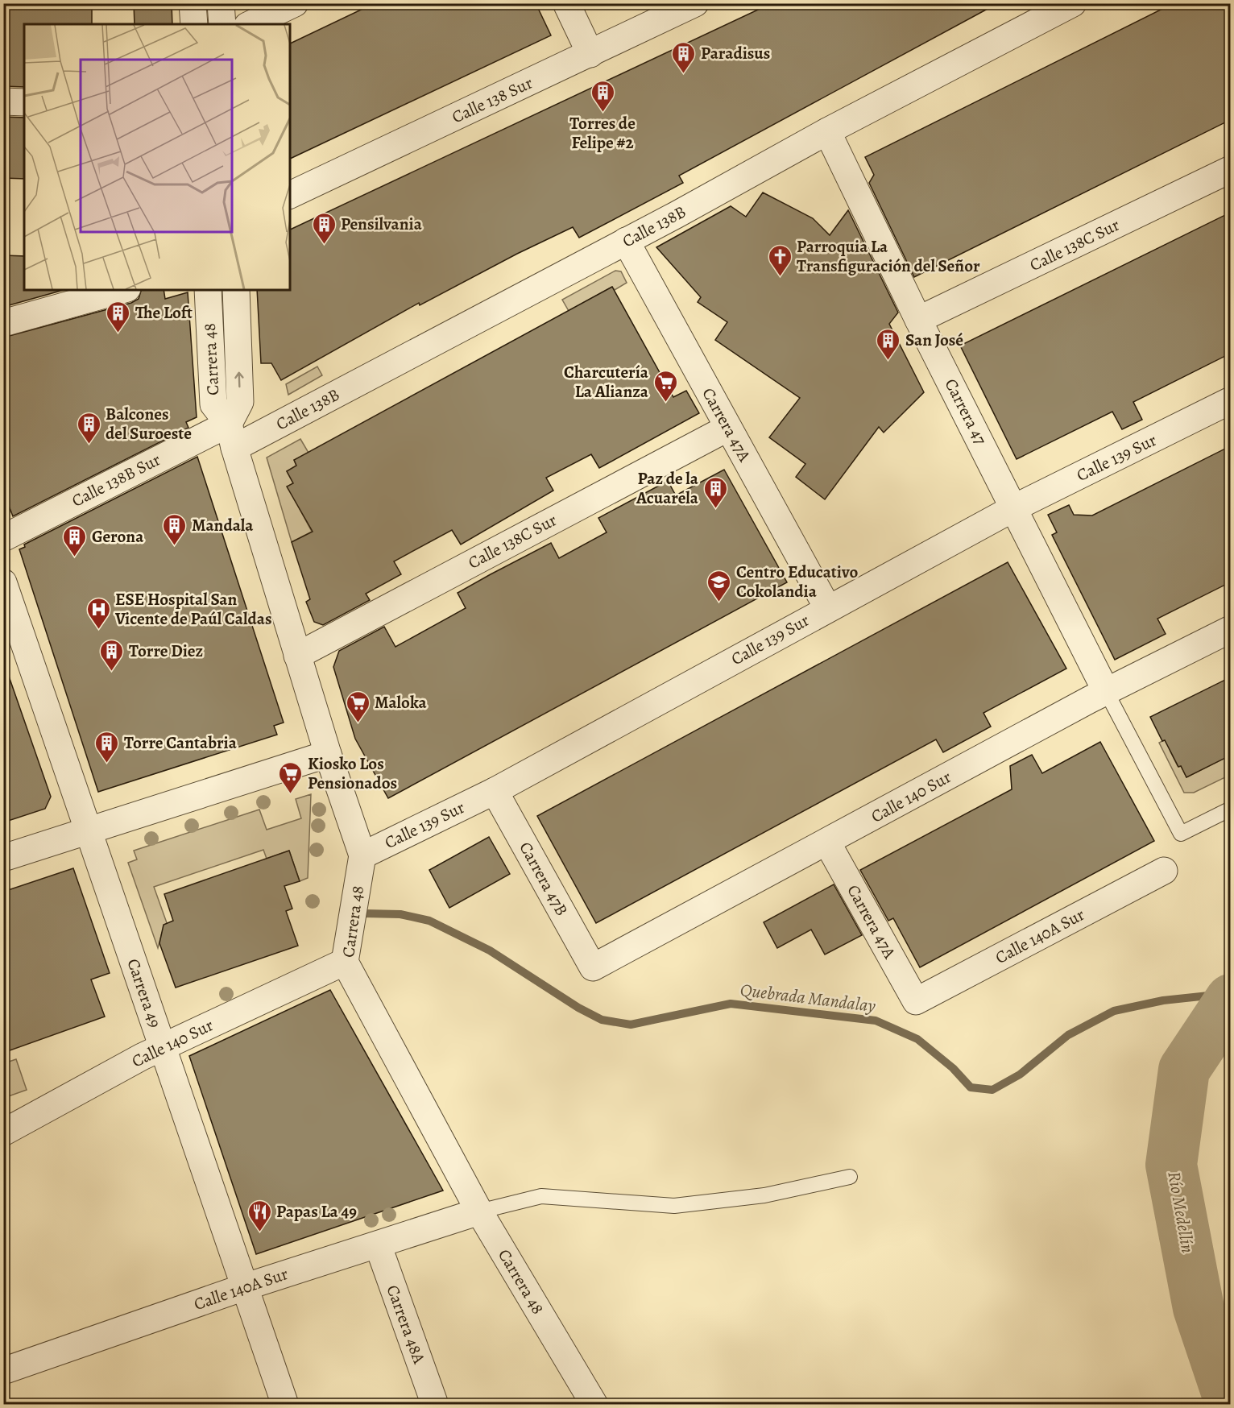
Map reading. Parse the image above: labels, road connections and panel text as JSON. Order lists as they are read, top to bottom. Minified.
{"streets":{"street":["Calle 138 Sur","Calle 138B","Calle 138C Sur","Carrera 48","Carrera 47","Carrera 47A","Calle 139 Sur","Calle 138B Sur","Calle 140 Sur","Carrera 47B","Calle 140A Sur","Carrera 49","Carrera 48A"]},"crossings":[["Calle 138B","Carrera 48"],["Calle 138B","Carrera 47"],["Calle 138B","Carrera 47A"],["Calle 138B","Calle 138B Sur"],["Calle 138C Sur","Carrera 48"],["Calle 138C Sur","Carrera 47"],["Calle 138C Sur","Carrera 47A"],["Carrera 48","Calle 139 Sur"],["Carrera 48","Calle 138B Sur"],["Carrera 48","Calle 140 Sur"],["Carrera 48","Calle 140A Sur"],["Carrera 47","Calle 139 Sur"],["Carrera 47","Calle 140 Sur"],["Carrera 47A","Calle 139 Sur"],["Carrera 47A","Calle 140 Sur"],["Carrera 47A","Calle 140A Sur"],["Calle 139 Sur","Carrera 47B"],["Calle 140 Sur","Carrera 47B"],["Calle 140 Sur","Carrera 49"],["Calle 140A Sur","Carrera 49"],["Calle 140A Sur","Carrera 48A"]],"water":["Quebrada Mandalay","Río Medellín"],"places":{"building":["Paradisus","Torres de Felipe #2","Pensilvania","The Loft","San José","Balcones del Suroeste","Paz de la Acuarela","Mandala","Gerona","Torre Diez","Torre Cantabria"],"church":["Parroquia La Transfiguración del Señor"],"supermarket":["Charcutería La Alianza","Maloka","Kiosko Los Pensionados"],"school or university":["Centro Educativo Cokolandia"],"hospital":["ESE Hospital San Vicente de Paúl Caldas"],"restaurant":["Papas La 49"]}}
